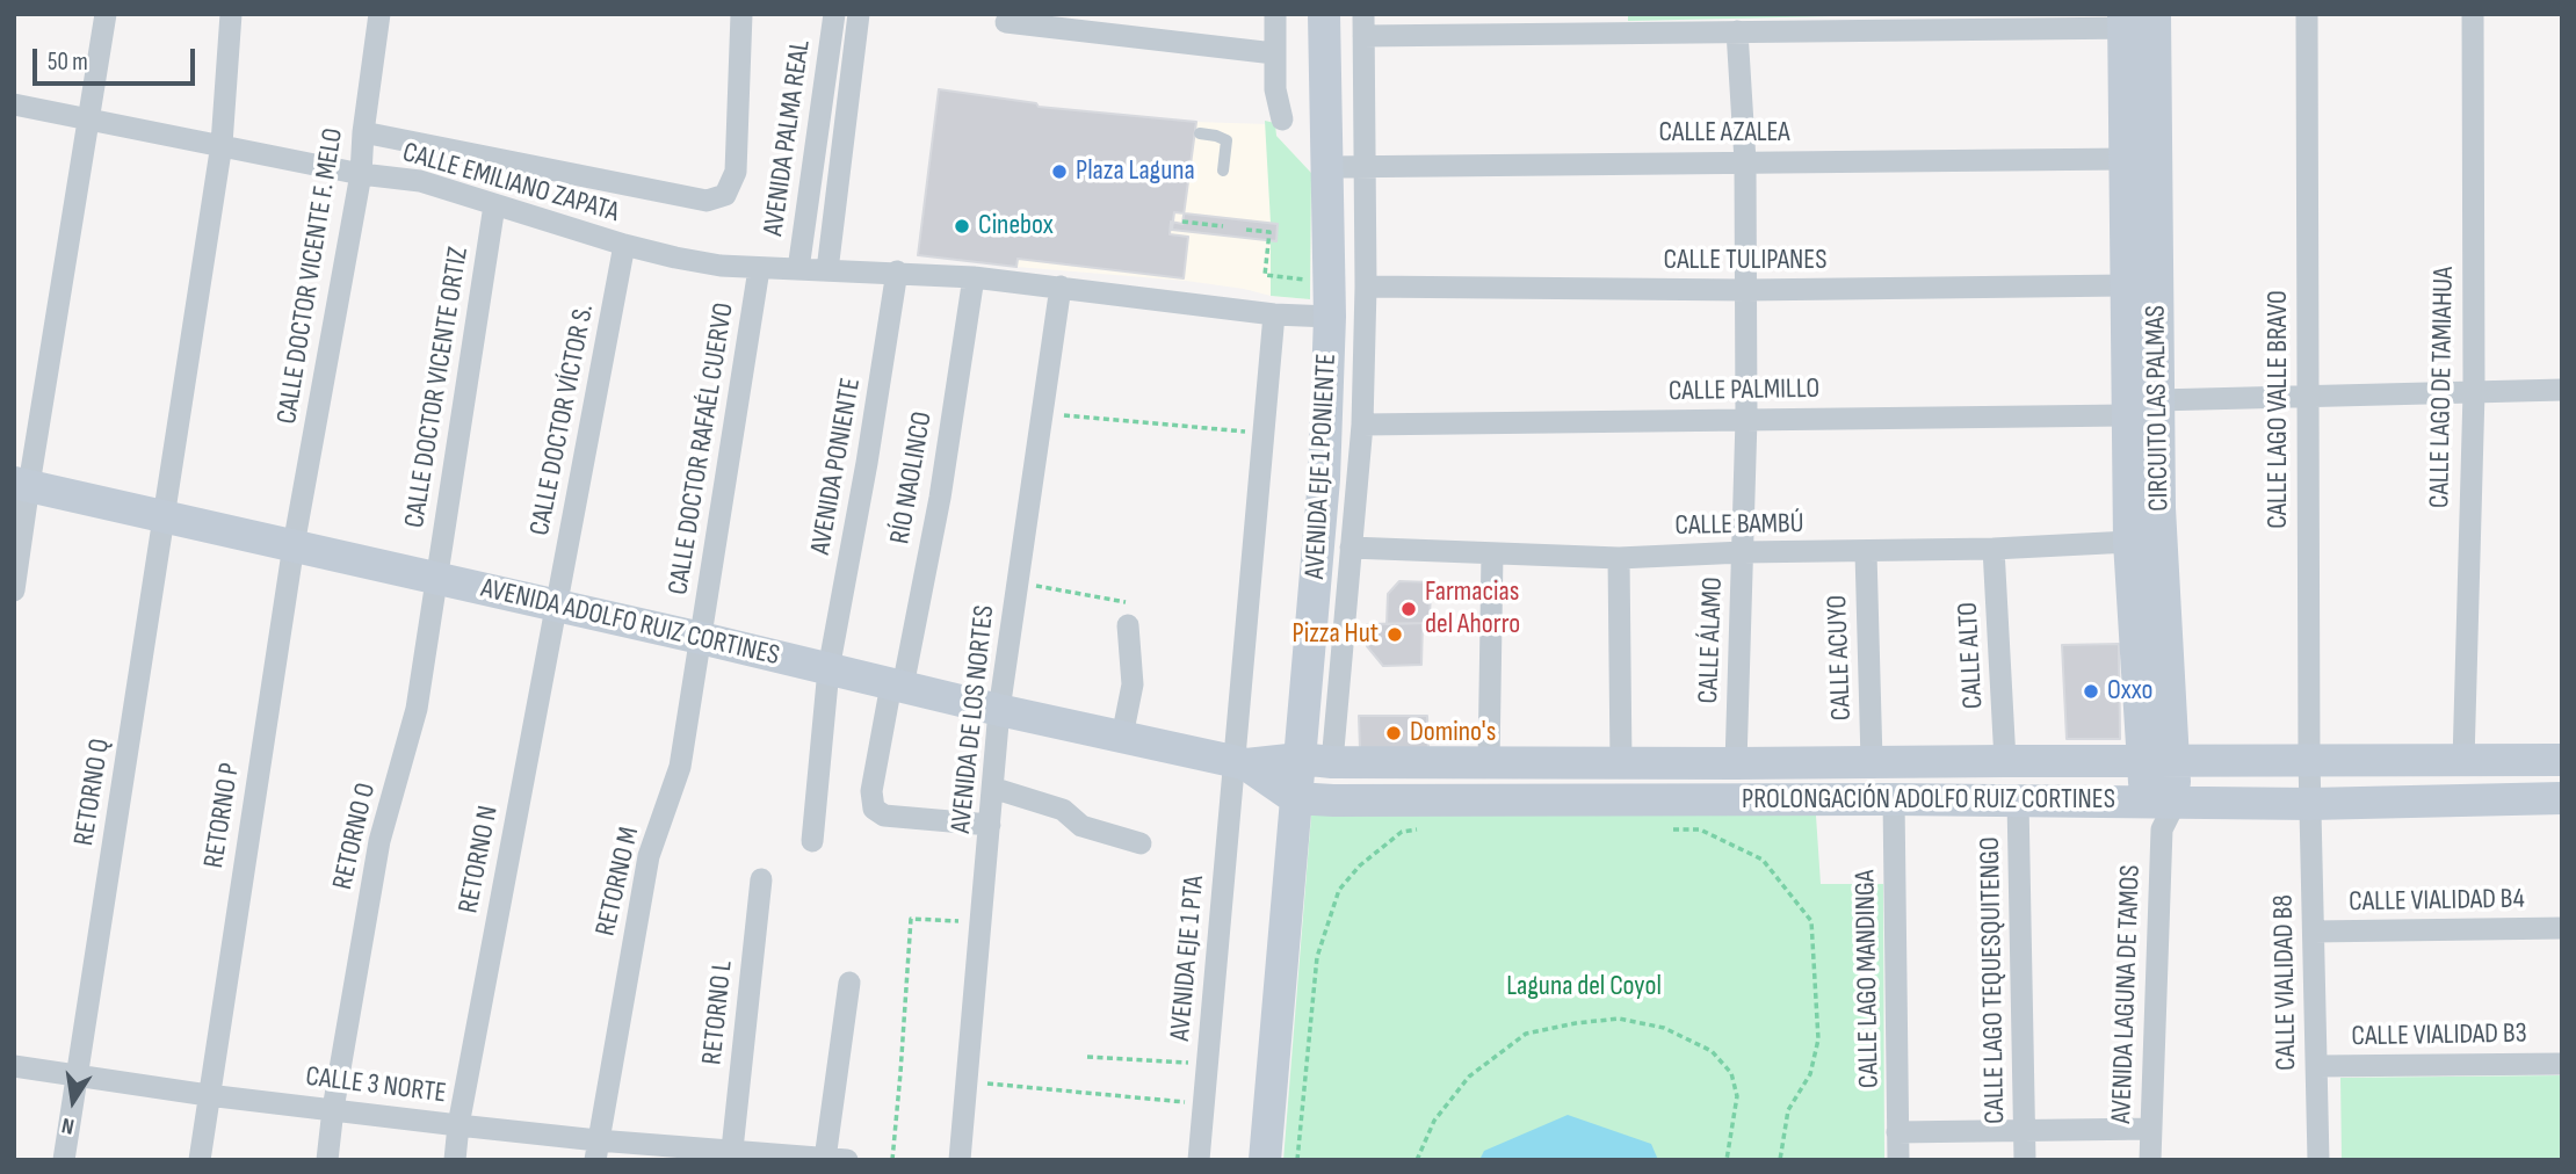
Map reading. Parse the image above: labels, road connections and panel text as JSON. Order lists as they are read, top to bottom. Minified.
{"streets":{"street":["CALLE AZALEA","AVENIDA PALMA REAL","CALLE EMILIANO ZAPATA","CALLE TULIPANES","CALLE DOCTOR VICENTE F. MELO","CALLE DOCTOR VICENTE ORTIZ","CALLE LAGO DE TAMIAHUA","CALLE PALMILLO","CIRCUITO LAS PALMAS","CALLE LAGO VALLE BRAVO","CALLE DOCTOR VÍCTOR S.","CALLE DOCTOR RAFAÉL CUERVO","AVENIDA PONIENTE","AVENIDA EJE 1 PONIENTE","RÍO NAOLINCO","CALLE BAMBÚ","AVENIDA ADOLFO RUIZ CORTINES","CALLE ÁLAMO","CALLE ALTO","CALLE ACUYO","AVENIDA DE LOS NORTES","RETORNO Q","PROLONGACIÓN ADOLFO RUIZ CORTINES","RETORNO P","RETORNO O","RETORNO N","RETORNO M","CALLE VIALIDAD B4","AVENIDA EJE 1 PTA","CALLE LAGO MANDINGA","CALLE LAGO TEQUESQUITENGO","CALLE VIALIDAD B8","AVENIDA LAGUNA DE TAMOS","RETORNO L","CALLE VIALIDAD B3","CALLE 3 NORTE"]},"crossings":[["CALLE AZALEA","CIRCUITO LAS PALMAS"],["CALLE AZALEA","AVENIDA EJE 1 PONIENTE"],["CALLE AZALEA","CALLE ÁLAMO"],["AVENIDA PALMA REAL","CALLE EMILIANO ZAPATA"],["CALLE EMILIANO ZAPATA","CALLE DOCTOR VICENTE F. MELO"],["CALLE EMILIANO ZAPATA","CALLE DOCTOR VICENTE ORTIZ"],["CALLE EMILIANO ZAPATA","CALLE DOCTOR VÍCTOR S."],["CALLE EMILIANO ZAPATA","CALLE DOCTOR RAFAÉL CUERVO"],["CALLE EMILIANO ZAPATA","AVENIDA PONIENTE"],["CALLE EMILIANO ZAPATA","AVENIDA EJE 1 PONIENTE"],["CALLE EMILIANO ZAPATA","RÍO NAOLINCO"],["CALLE EMILIANO ZAPATA","AVENIDA DE LOS NORTES"],["CALLE EMILIANO ZAPATA","RETORNO Q"],["CALLE EMILIANO ZAPATA","AVENIDA EJE 1 PTA"],["CALLE TULIPANES","CIRCUITO LAS PALMAS"],["CALLE TULIPANES","AVENIDA EJE 1 PONIENTE"],["CALLE TULIPANES","CALLE ÁLAMO"],["CALLE DOCTOR VICENTE F. MELO","AVENIDA ADOLFO RUIZ CORTINES"],["CALLE DOCTOR VICENTE F. MELO","RETORNO P"],["CALLE DOCTOR VICENTE ORTIZ","AVENIDA ADOLFO RUIZ CORTINES"],["CALLE DOCTOR VICENTE ORTIZ","RETORNO O"],["CALLE LAGO DE TAMIAHUA","PROLONGACIÓN ADOLFO RUIZ CORTINES"],["CALLE PALMILLO","CIRCUITO LAS PALMAS"],["CALLE PALMILLO","AVENIDA EJE 1 PONIENTE"],["CALLE PALMILLO","CALLE ÁLAMO"],["CIRCUITO LAS PALMAS","CALLE BAMBÚ"],["CIRCUITO LAS PALMAS","PROLONGACIÓN ADOLFO RUIZ CORTINES"],["CIRCUITO LAS PALMAS","AVENIDA LAGUNA DE TAMOS"],["CALLE LAGO VALLE BRAVO","PROLONGACIÓN ADOLFO RUIZ CORTINES"],["CALLE LAGO VALLE BRAVO","CALLE VIALIDAD B8"],["CALLE DOCTOR VÍCTOR S.","AVENIDA ADOLFO RUIZ CORTINES"],["CALLE DOCTOR VÍCTOR S.","RETORNO N"],["CALLE DOCTOR RAFAÉL CUERVO","AVENIDA ADOLFO RUIZ CORTINES"],["CALLE DOCTOR RAFAÉL CUERVO","RETORNO M"],["AVENIDA PONIENTE","AVENIDA ADOLFO RUIZ CORTINES"],["AVENIDA EJE 1 PONIENTE","CALLE BAMBÚ"],["AVENIDA EJE 1 PONIENTE","AVENIDA ADOLFO RUIZ CORTINES"],["AVENIDA EJE 1 PONIENTE","PROLONGACIÓN ADOLFO RUIZ CORTINES"],["RÍO NAOLINCO","AVENIDA ADOLFO RUIZ CORTINES"],["RÍO NAOLINCO","AVENIDA DE LOS NORTES"],["CALLE BAMBÚ","CALLE ÁLAMO"],["CALLE BAMBÚ","CALLE ALTO"],["CALLE BAMBÚ","CALLE ACUYO"],["AVENIDA ADOLFO RUIZ CORTINES","AVENIDA DE LOS NORTES"],["AVENIDA ADOLFO RUIZ CORTINES","RETORNO Q"],["AVENIDA ADOLFO RUIZ CORTINES","PROLONGACIÓN ADOLFO RUIZ CORTINES"],["AVENIDA ADOLFO RUIZ CORTINES","RETORNO P"],["AVENIDA ADOLFO RUIZ CORTINES","RETORNO O"],["AVENIDA ADOLFO RUIZ CORTINES","RETORNO N"],["AVENIDA ADOLFO RUIZ CORTINES","RETORNO M"],["AVENIDA ADOLFO RUIZ CORTINES","AVENIDA EJE 1 PTA"],["CALLE ÁLAMO","PROLONGACIÓN ADOLFO RUIZ CORTINES"],["CALLE ALTO","PROLONGACIÓN ADOLFO RUIZ CORTINES"],["CALLE ACUYO","PROLONGACIÓN ADOLFO RUIZ CORTINES"],["RETORNO Q","CALLE 3 NORTE"],["PROLONGACIÓN ADOLFO RUIZ CORTINES","CALLE LAGO MANDINGA"],["PROLONGACIÓN ADOLFO RUIZ CORTINES","CALLE LAGO TEQUESQUITENGO"],["PROLONGACIÓN ADOLFO RUIZ CORTINES","CALLE VIALIDAD B8"],["PROLONGACIÓN ADOLFO RUIZ CORTINES","AVENIDA LAGUNA DE TAMOS"],["RETORNO P","CALLE 3 NORTE"],["RETORNO O","CALLE 3 NORTE"],["RETORNO N","CALLE 3 NORTE"],["RETORNO M","CALLE 3 NORTE"],["CALLE VIALIDAD B4","CALLE VIALIDAD B8"],["CALLE VIALIDAD B8","CALLE VIALIDAD B3"],["RETORNO L","CALLE 3 NORTE"]],"parks":["Laguna del Coyol"],"places":["Plaza Laguna","Cinebox","Farmacias del Ahorro","Pizza Hut","Oxxo","Domino's"],"scale_bar":"50 m","north":"bottom"}
